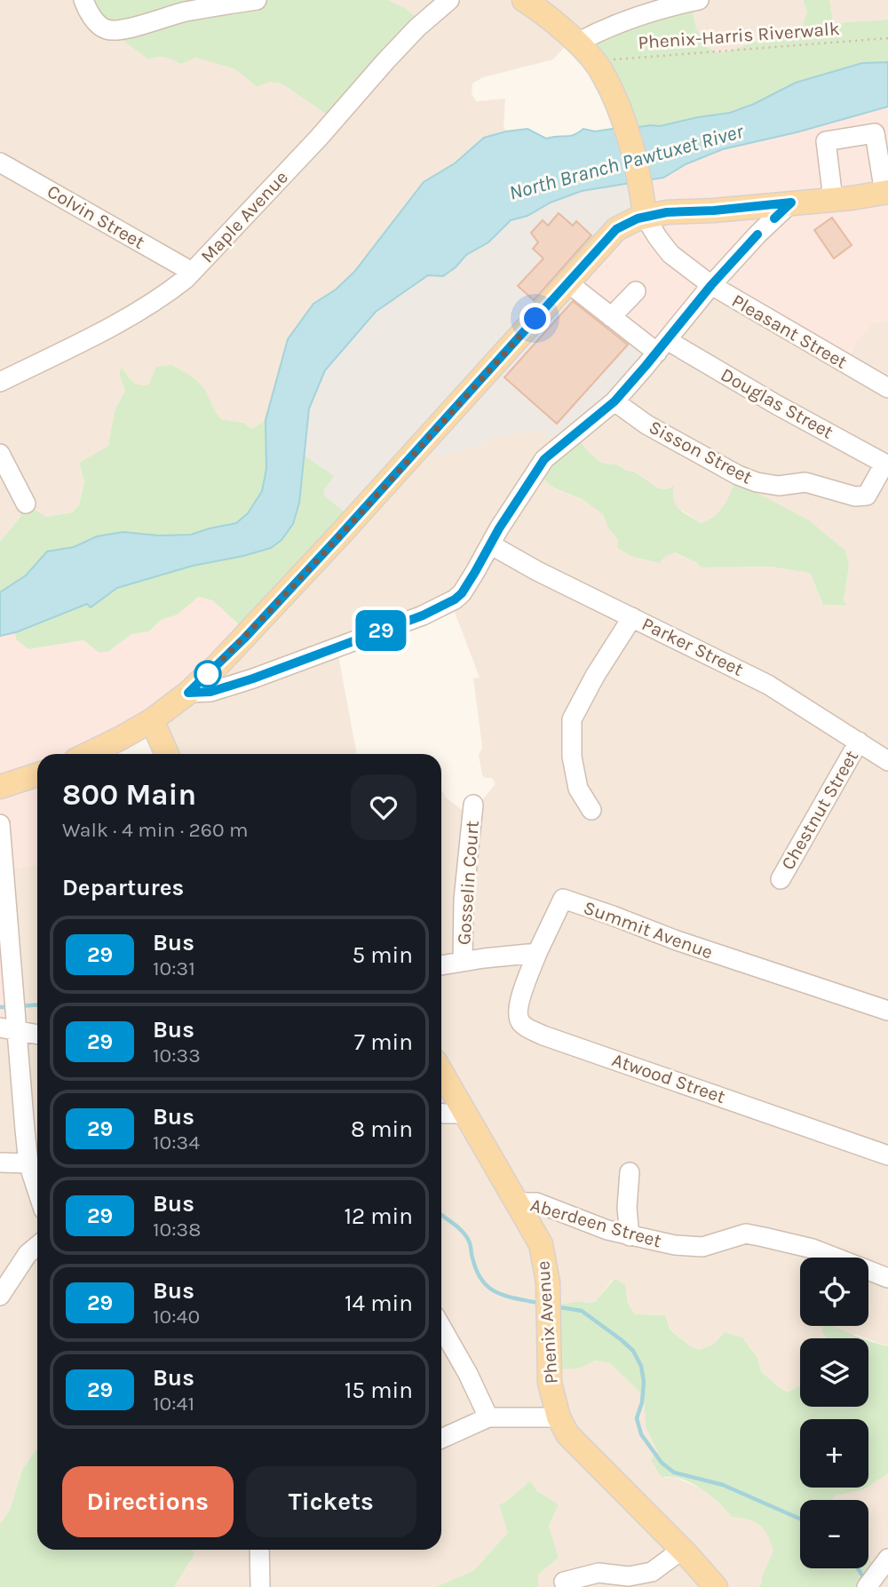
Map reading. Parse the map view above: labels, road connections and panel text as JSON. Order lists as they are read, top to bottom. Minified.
{"streets":{"main road":["Phenix Avenue"],"street":["Colvin Street","Maple Avenue","Pleasant Street","Douglas Street","Sisson Street","Parker Street","Chestnut Street","Gosselin Court","Summit Avenue","Atwood Street","Aberdeen Street"],"path":["Phenix-Harris Riverwalk"]},"crossings":[["Colvin Street","Maple Avenue"],["Douglas Street","Sisson Street"],["Parker Street","Chestnut Street"],["Summit Avenue","Atwood Street"],["Aberdeen Street","Phenix Avenue"]],"water":["North Branch Pawtuxet River"],"lines":["bus line 29"],"page":{"on_map":"29","heading":[["800 Main","Walk · 4 min · 260 m"],"Departures"],"list":[{"mark":"29","name":"Bus","note":"10:31","value":"5 min"},{"mark":"29","name":"Bus","note":"10:33","value":"7 min"},{"mark":"29","name":"Bus","note":"10:34","value":"8 min"},{"mark":"29","name":"Bus","note":"10:38","value":"12 min"},{"mark":"29","name":"Bus","note":"10:40","value":"14 min"},{"mark":"29","name":"Bus","note":"10:41","value":"15 min"}],"map_buttons":["+","−"],"buttons":["Directions","Tickets"]}}
